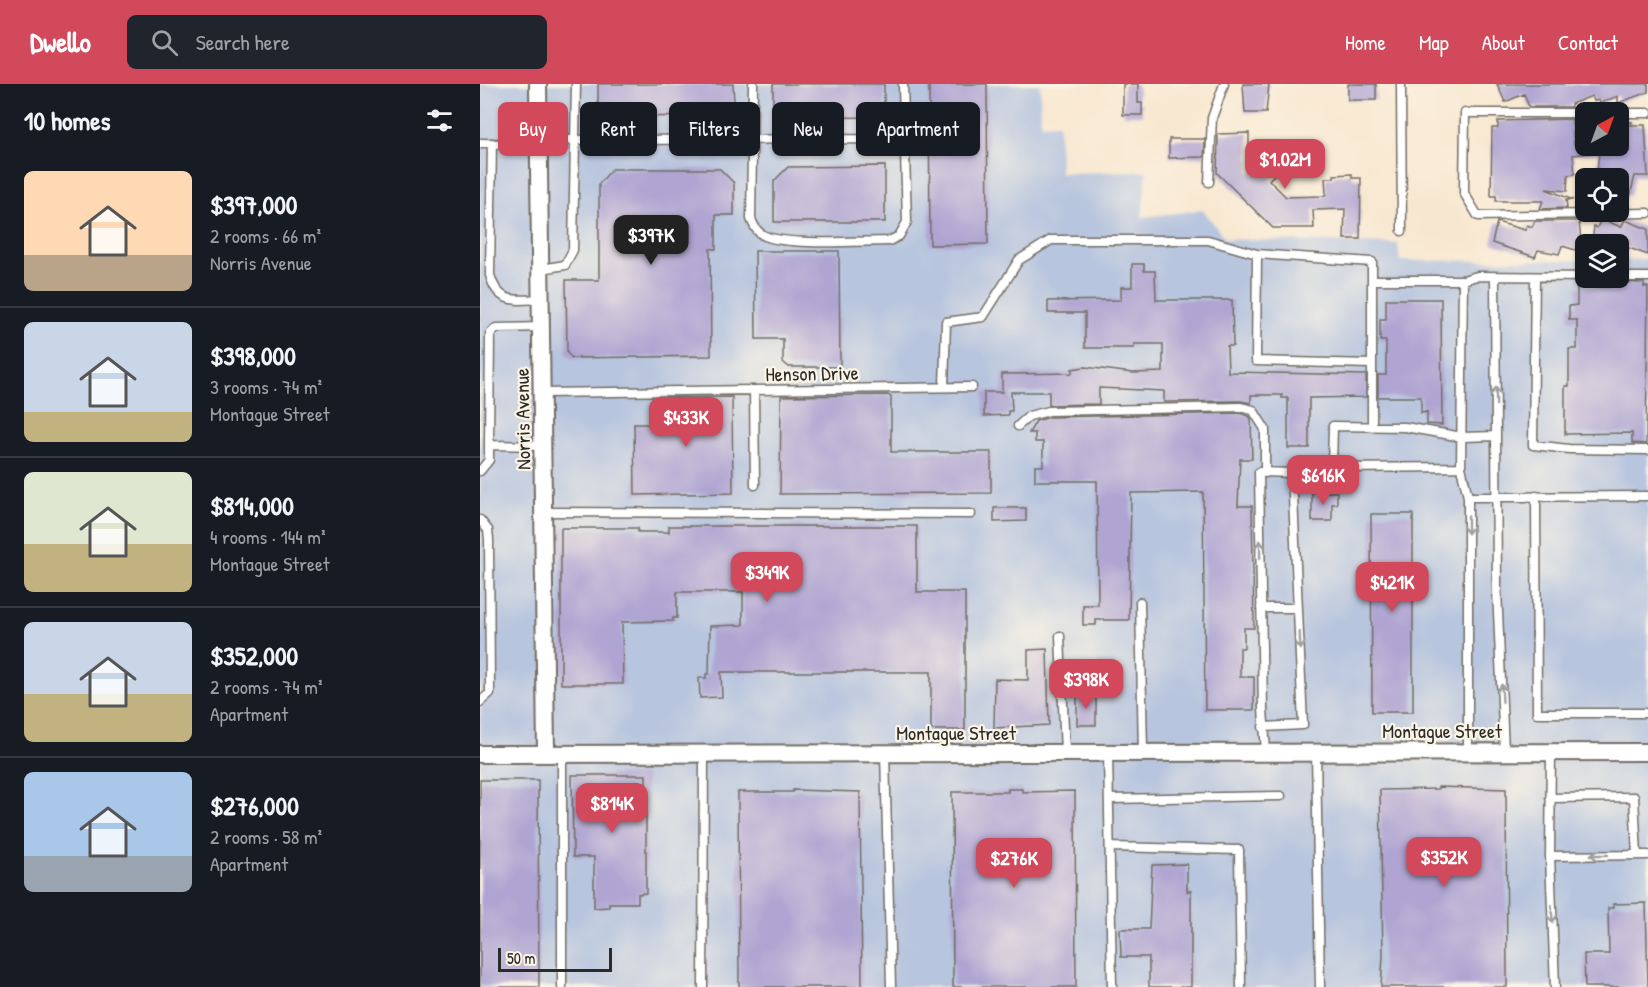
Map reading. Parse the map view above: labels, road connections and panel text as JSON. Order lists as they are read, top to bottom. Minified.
{"streets":{"street":["Norris Avenue","Montague Street"],"lane":["Henson Drive"]},"crossings":[["Henson Drive","Norris Avenue"],["Norris Avenue","Montague Street"]],"scale_bar":"50 m","north":"top right","page":{"header":"Dwello","search":"Search here","nav":["Home","Map","About","Contact"],"heading":"10 homes","chip":["Buy","Rent","Filters","New","Apartment"],"price":["$1.02M","$397K","$433K","$616K","$349K","$421K","$398K","$814K","$352K","$276K"],"list":[{"name":"$397,000","note":"2 rooms · 66 m² · Norris Avenue"},{"name":"$398,000","note":"3 rooms · 74 m² · Montague Street"},{"name":"$814,000","note":"4 rooms · 144 m² · Montague Street"},{"name":"$352,000","note":"2 rooms · 74 m² · Apartment"},{"name":"$276,000","note":"2 rooms · 58 m² · Apartment"}],"scale":"50 m"}}
